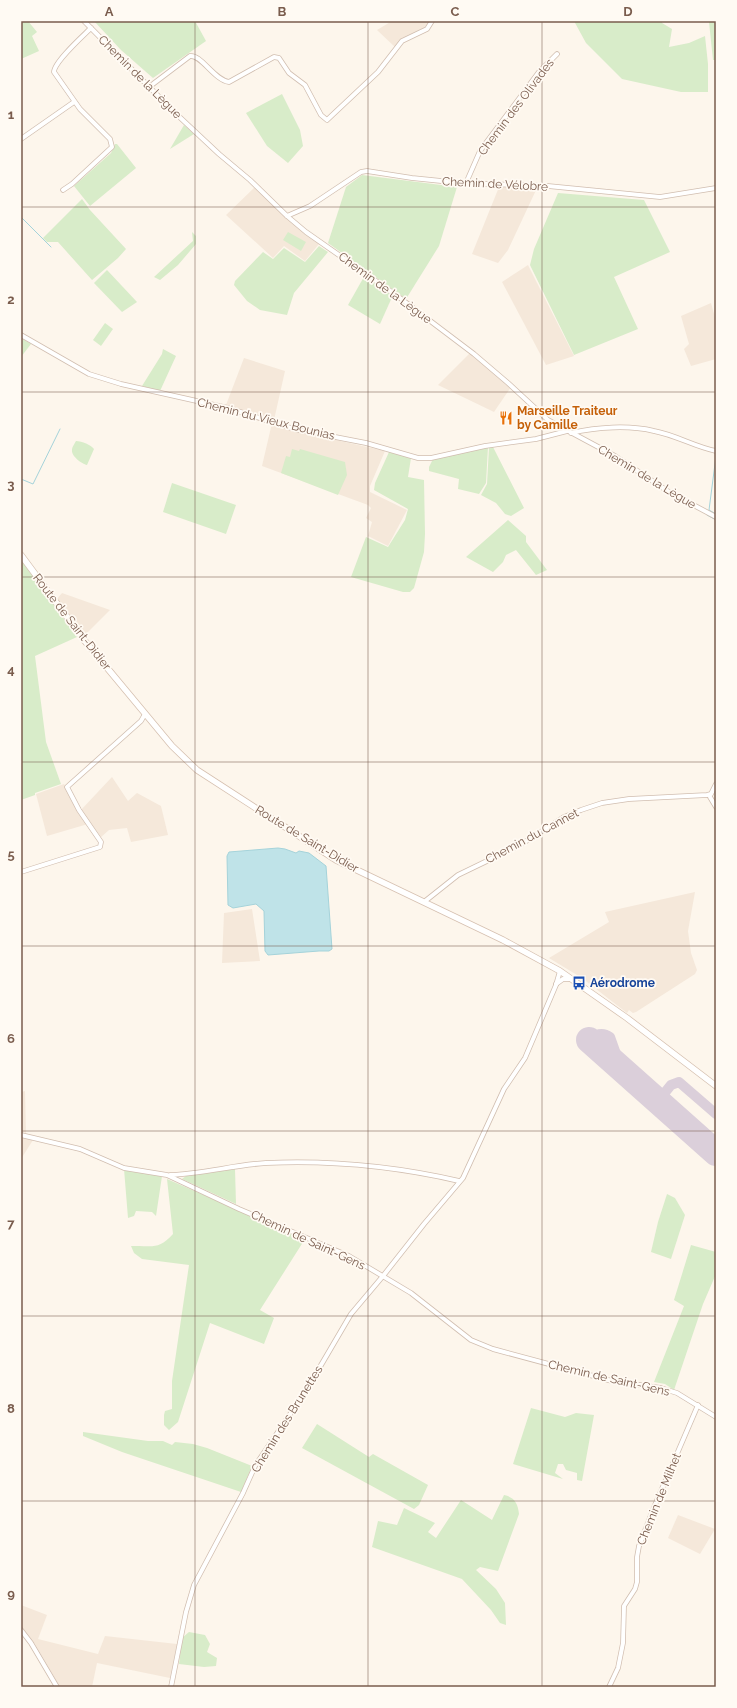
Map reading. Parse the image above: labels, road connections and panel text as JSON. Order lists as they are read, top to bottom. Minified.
{"streets":{"main road":["Route de Saint-Didier"],"street":["Chemin de la Lègue","Chemin des Olivades","Chemin de Vélobre","Chemin du Vieux Bounias","Chemin du Cannet","Chemin de Saint-Gens","Chemin des Brunettes","Chemin de Milhet"]},"crossings":[["Chemin de la Lègue","Chemin de Vélobre"],["Chemin de la Lègue","Chemin du Vieux Bounias"],["Chemin des Olivades","Chemin de Vélobre"],["Route de Saint-Didier","Chemin du Cannet"],["Route de Saint-Didier","Chemin des Brunettes"],["Chemin de Saint-Gens","Chemin des Brunettes"],["Chemin de Saint-Gens","Chemin de Milhet"]],"places":{"restaurant":["Marseille Traiteur by Camille"],"bus stop":["Aérodrome"]},"grid":{"columns":["A","B","C","D"],"rows":["1","2","3","4","5","6","7","8","9"]}}
